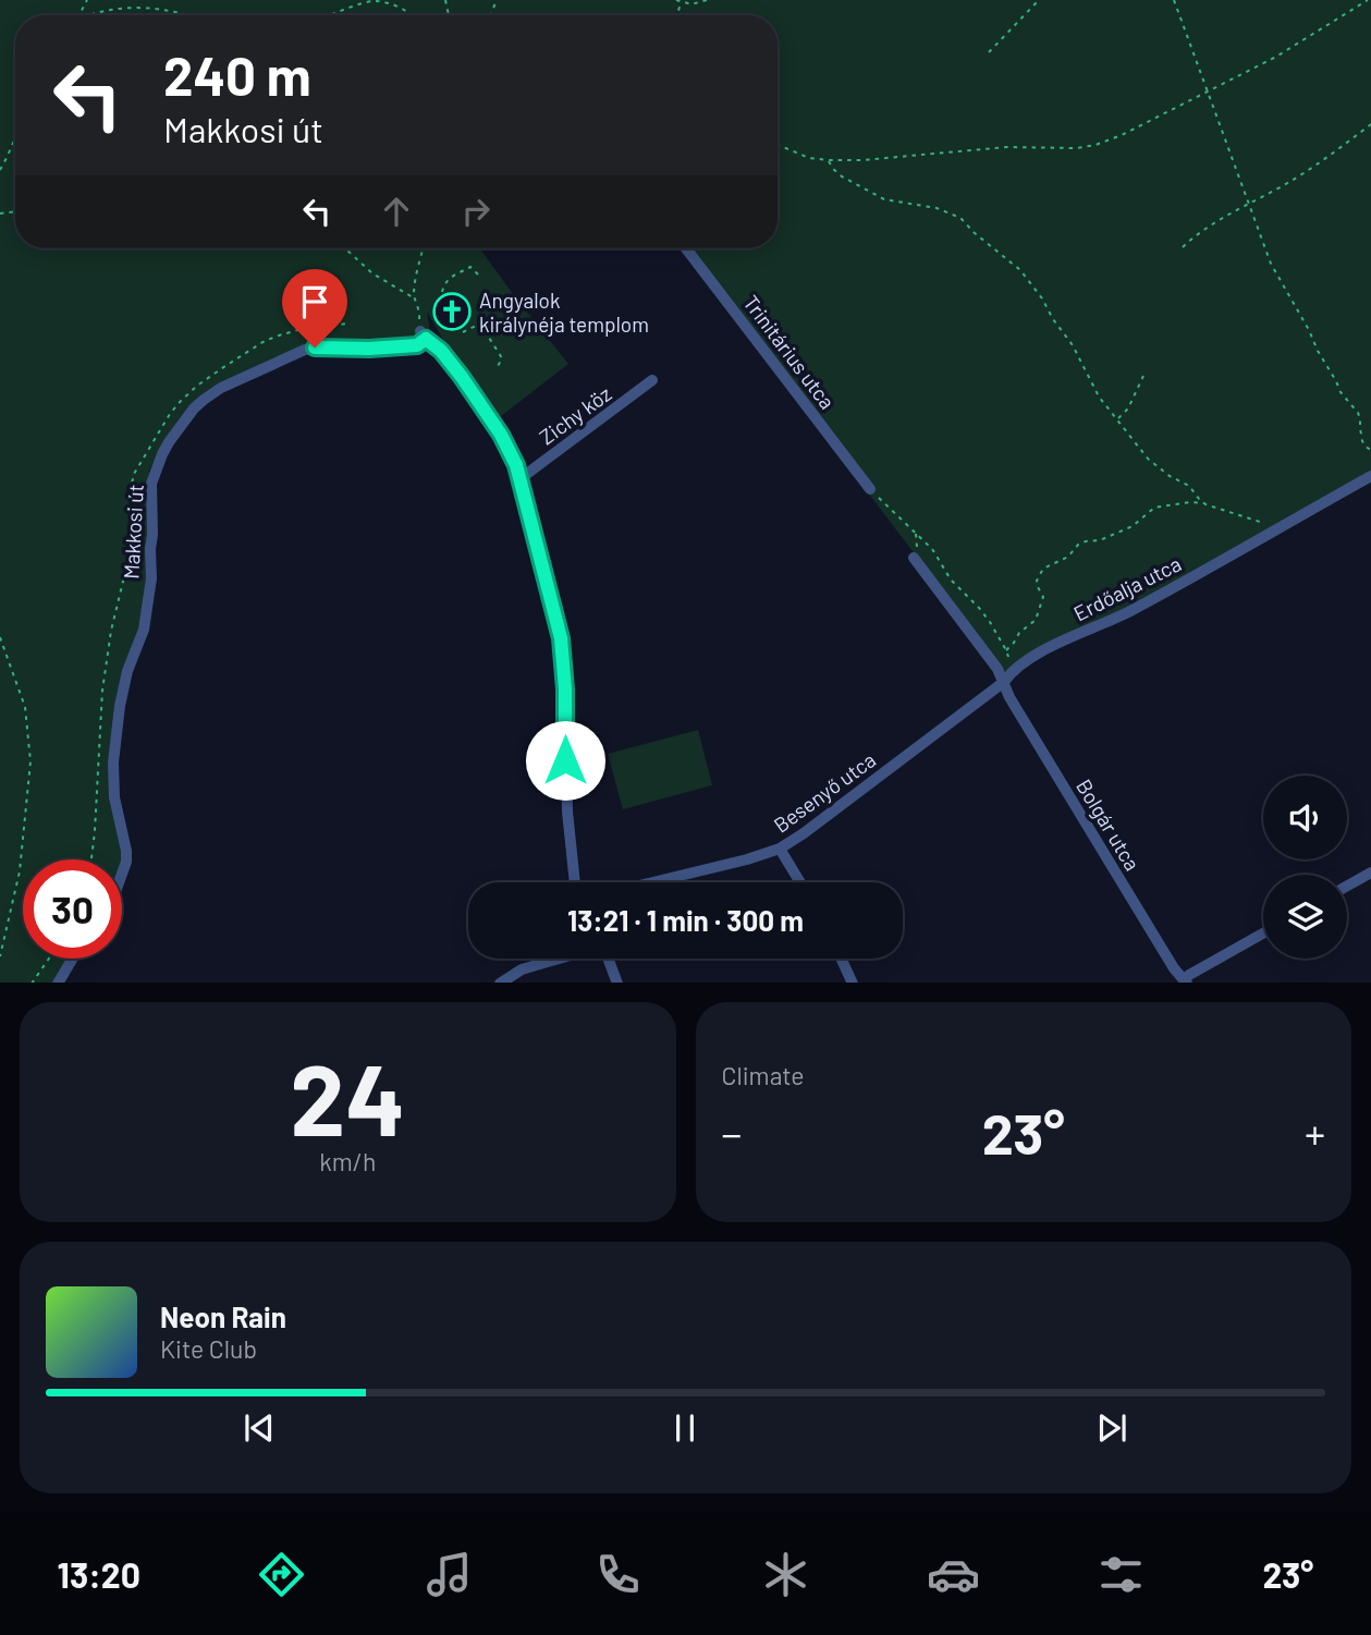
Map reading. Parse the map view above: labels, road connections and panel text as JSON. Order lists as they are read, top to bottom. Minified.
{"streets":{"street":["Trinitárius utca","Zichy köz","Makkosi út","Erdőalja utca","Besenyő utca","Bolgár utca"]},"crossings":[["Erdőalja utca","Besenyő utca"],["Erdőalja utca","Bolgár utca"],["Besenyő utca","Bolgár utca"]],"places":{"church":["Angyalok királynéja templom"]},"page":{"turn":["240 m","Makkosi út"],"limit":"30","trip":"13:21 · 1 min · 300 m","tile":[["24","km/h"],"Climate"],"heat":["−","23°","+"],"song":["Neon Rain","Kite Club"],"tabs":["13:20","23°"]}}
